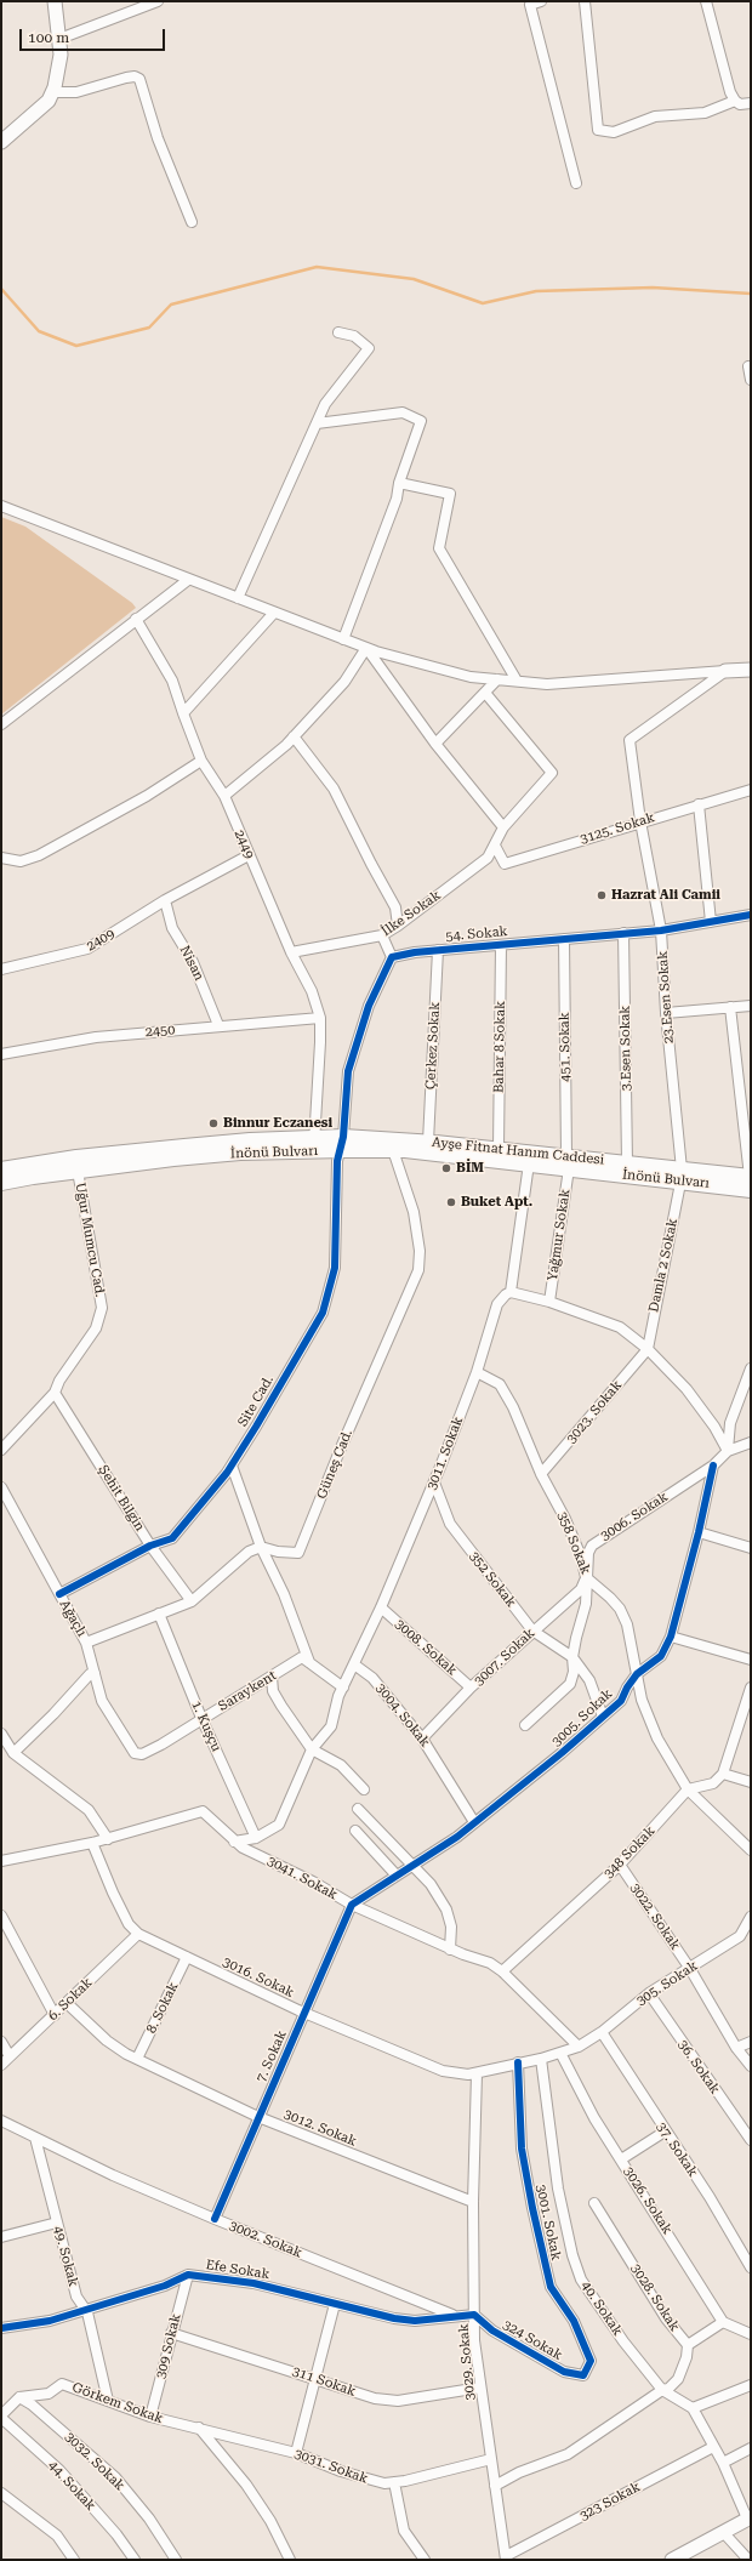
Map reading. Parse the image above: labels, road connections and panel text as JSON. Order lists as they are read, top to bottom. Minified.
{"streets":{"main road":["Ayşe Fitnat Hanım Caddesi","İnönü Bulvarı"],"street":["3125. Sokak","2449","İlke Sokak","54. Sokak","2409","Nisan","23.Esen Sokak","2450","Çerkez Sokak","Bahar 8 Sokak","451. Sokak","3.Esen Sokak","Yağmur Sokak","Uğur Mumcu Cad.","Damla 2 Sokak","Site Cad.","3023. Sokak","3011. Sokak","Güneş Cad.","Şehit Bilgin","3006. Sokak","358 Sokak","352 Sokak","Ağaçlı","3008. Sokak","3007. Sokak","Saraykent","3004. Sokak","3005. Sokak","1. Kuşçu","348 Sokak","3041. Sokak","3022. Sokak","3016. Sokak","305. Sokak","6. Sokak","8. Sokak","7. Sokak","36. Sokak","3012. Sokak","37. Sokak","3026. Sokak","3001. Sokak","3002. Sokak","49. Sokak","Efe Sokak","3028. Sokak","40. Sokak","324 Sokak","309 Sokak","3029. Sokak","311 Sokak","Görkem Sokak","3032. Sokak","3031. Sokak","44. Sokak","323 Sokak"]},"crossings":[["3125. Sokak","İlke Sokak"],["3125. Sokak","23.Esen Sokak"],["2449","İlke Sokak"],["2449","2409"],["2449","2450"],["2449","İnönü Bulvarı"],["54. Sokak","23.Esen Sokak"],["54. Sokak","Çerkez Sokak"],["54. Sokak","Bahar 8 Sokak"],["54. Sokak","451. Sokak"],["54. Sokak","3.Esen Sokak"],["2409","Nisan"],["Nisan","2450"],["23.Esen Sokak","Ayşe Fitnat Hanım Caddesi"],["23.Esen Sokak","İnönü Bulvarı"],["23.Esen Sokak","Damla 2 Sokak"],["Çerkez Sokak","Ayşe Fitnat Hanım Caddesi"],["Bahar 8 Sokak","Ayşe Fitnat Hanım Caddesi"],["451. Sokak","Ayşe Fitnat Hanım Caddesi"],["451. Sokak","İnönü Bulvarı"],["451. Sokak","Yağmur Sokak"],["3.Esen Sokak","Ayşe Fitnat Hanım Caddesi"],["Ayşe Fitnat Hanım Caddesi","İnönü Bulvarı"],["Ayşe Fitnat Hanım Caddesi","Yağmur Sokak"],["Ayşe Fitnat Hanım Caddesi","Damla 2 Sokak"],["Ayşe Fitnat Hanım Caddesi","Site Cad."],["İnönü Bulvarı","Yağmur Sokak"],["İnönü Bulvarı","Uğur Mumcu Cad."],["İnönü Bulvarı","Damla 2 Sokak"],["İnönü Bulvarı","Site Cad."],["İnönü Bulvarı","Güneş Cad."],["Uğur Mumcu Cad.","Şehit Bilgin"],["Damla 2 Sokak","3023. Sokak"],["Site Cad.","Şehit Bilgin"],["Site Cad.","Ağaçlı"],["3023. Sokak","358 Sokak"],["3011. Sokak","358 Sokak"],["3011. Sokak","352 Sokak"],["3011. Sokak","3008. Sokak"],["3011. Sokak","3004. Sokak"],["3011. Sokak","1. Kuşçu"],["3011. Sokak","3041. Sokak"],["3006. Sokak","358 Sokak"],["3006. Sokak","352 Sokak"],["3006. Sokak","3007. Sokak"],["3006. Sokak","3005. Sokak"],["358 Sokak","3007. Sokak"],["358 Sokak","3005. Sokak"],["358 Sokak","348 Sokak"],["352 Sokak","3007. Sokak"],["352 Sokak","3005. Sokak"],["Ağaçlı","Saraykent"],["3008. Sokak","3007. Sokak"],["3007. Sokak","3004. Sokak"],["Saraykent","1. Kuşçu"],["3004. Sokak","3005. Sokak"],["3005. Sokak","3041. Sokak"],["3005. Sokak","7. Sokak"],["348 Sokak","3041. Sokak"],["348 Sokak","3022. Sokak"],["3041. Sokak","3016. Sokak"],["3041. Sokak","305. Sokak"],["3041. Sokak","7. Sokak"],["3022. Sokak","305. Sokak"],["3016. Sokak","305. Sokak"],["3016. Sokak","6. Sokak"],["3016. Sokak","8. Sokak"],["3016. Sokak","7. Sokak"],["3016. Sokak","3026. Sokak"],["3016. Sokak","3001. Sokak"],["3016. Sokak","40. Sokak"],["3016. Sokak","3029. Sokak"],["305. Sokak","36. Sokak"],["305. Sokak","37. Sokak"],["6. Sokak","3012. Sokak"],["8. Sokak","3012. Sokak"],["7. Sokak","3012. Sokak"],["7. Sokak","3002. Sokak"],["3012. Sokak","3029. Sokak"],["3001. Sokak","324 Sokak"],["3002. Sokak","49. Sokak"],["3002. Sokak","Efe Sokak"],["49. Sokak","Efe Sokak"],["49. Sokak","Görkem Sokak"],["Efe Sokak","324 Sokak"],["Efe Sokak","309 Sokak"],["Efe Sokak","3029. Sokak"],["3028. Sokak","40. Sokak"],["324 Sokak","3029. Sokak"],["309 Sokak","311 Sokak"],["309 Sokak","Görkem Sokak"],["3029. Sokak","311 Sokak"],["3029. Sokak","3031. Sokak"],["3029. Sokak","323 Sokak"],["Görkem Sokak","3032. Sokak"],["Görkem Sokak","3031. Sokak"]],"places":["Hazrat Ali Camii","Binnur Eczanesi","BİM","Buket Apt."],"scale_bar":"100 m"}
